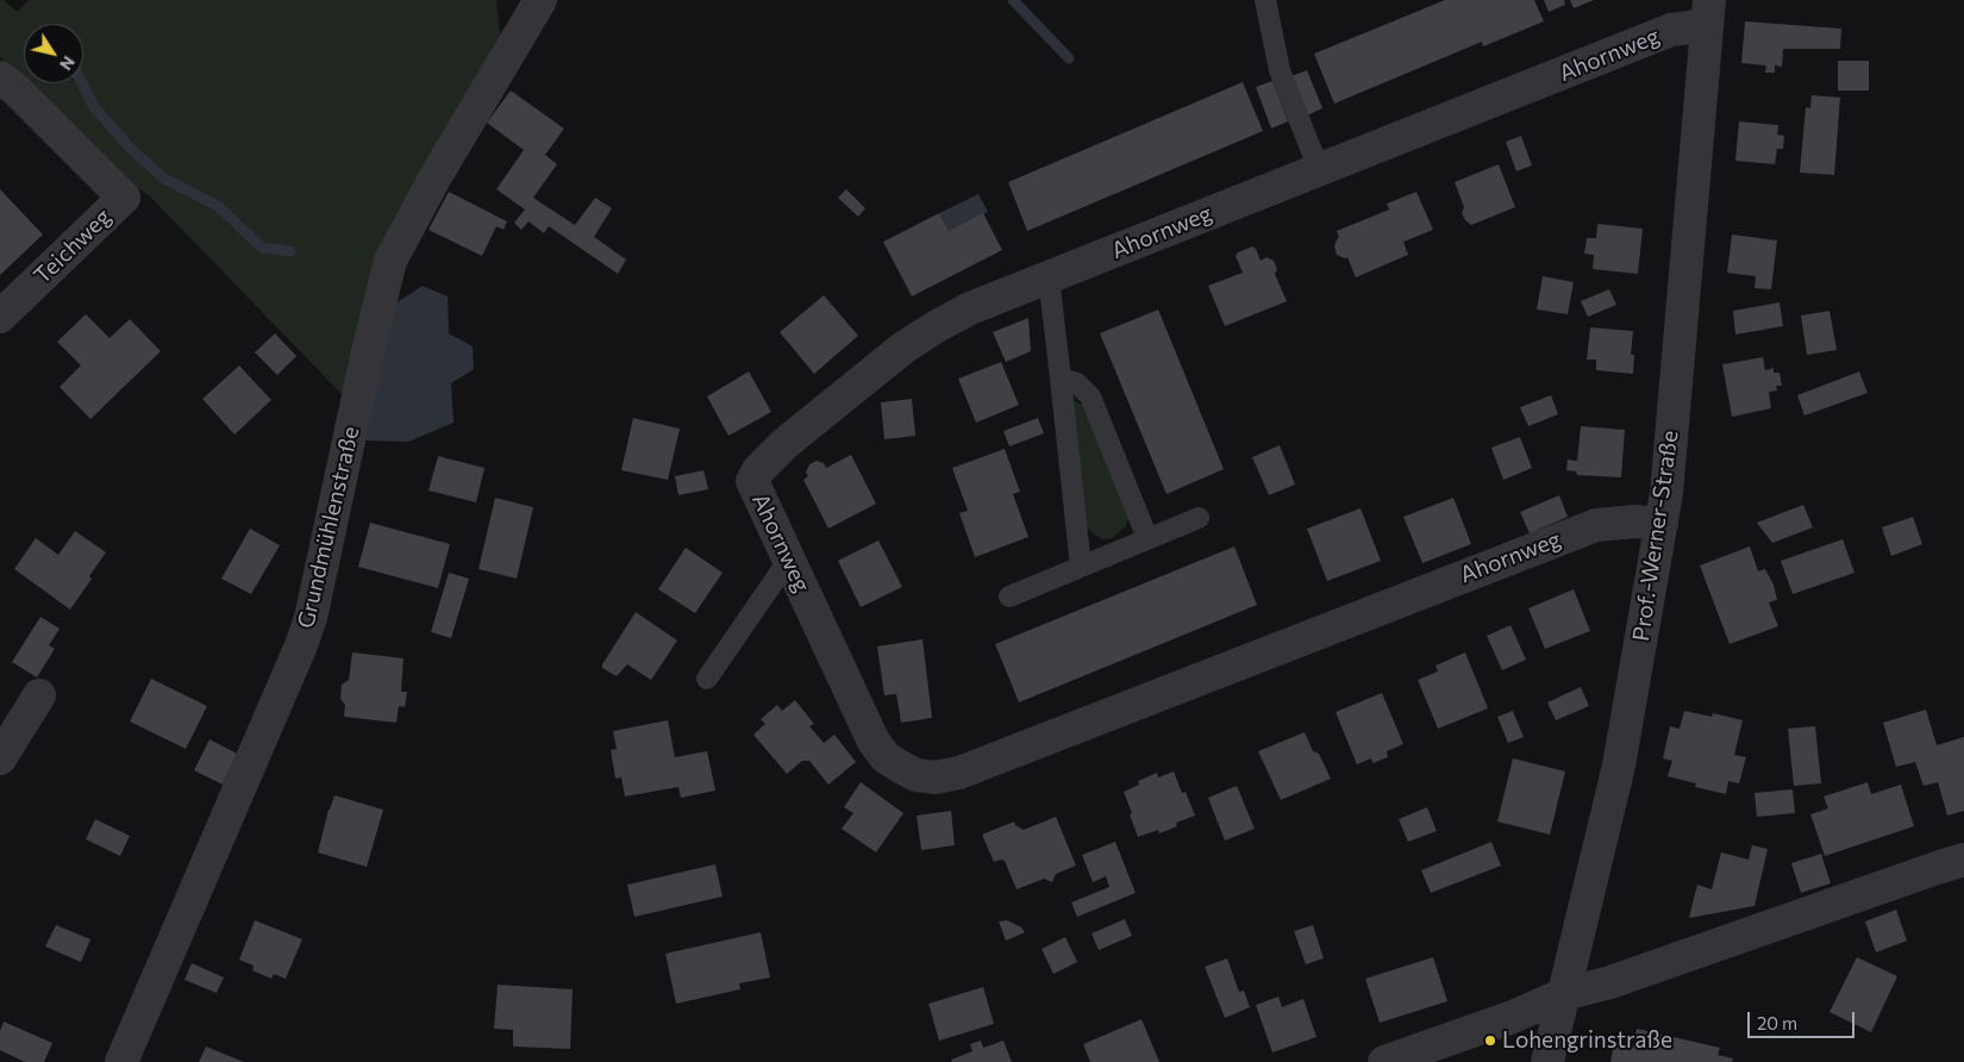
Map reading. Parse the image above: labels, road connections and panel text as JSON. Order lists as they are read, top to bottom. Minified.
{"streets":{"street":["Ahornweg","Teichweg","Grundmühlenstraße","Prof.-Werner-Straße"]},"crossings":[["Ahornweg","Prof.-Werner-Straße"]],"places":["Lohengrinstraße"],"scale_bar":"20 m","north":"bottom right"}
